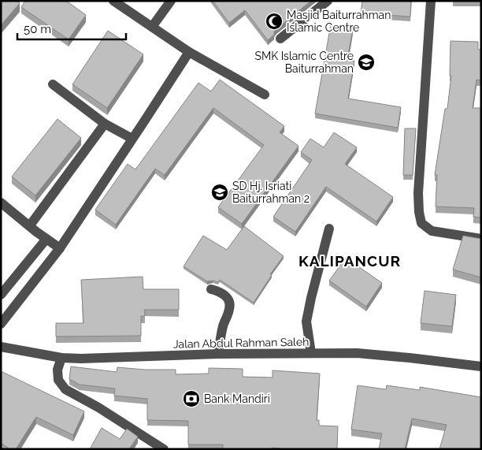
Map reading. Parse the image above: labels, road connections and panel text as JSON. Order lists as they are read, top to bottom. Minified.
{"streets":{"street":["Jalan Abdul Rahman Saleh"]},"districts":["KALIPANCUR"],"places":{"mosque":["Masjid Baiturrahman Islamic Centre"],"school or university":["SMK Islamic Centre Baiturrahman","SD Hj. Isriati Baiturrahman 2"],"bank":["Bank Mandiri"]},"scale_bar":"50 m"}
